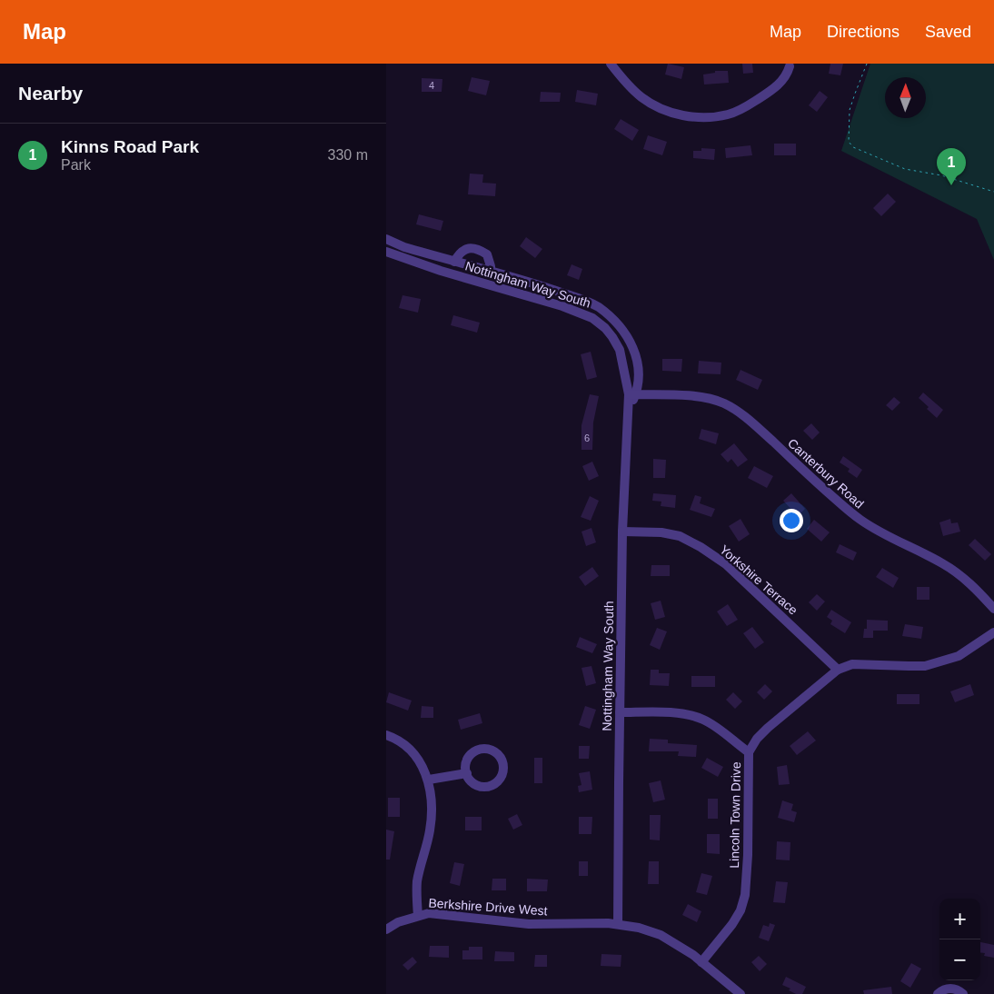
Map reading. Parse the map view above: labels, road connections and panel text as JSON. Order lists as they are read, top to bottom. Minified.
{"streets":{"street":["Nottingham Way South","Canterbury Road","Yorkshire Terrace","Lincoln Town Drive","Berkshire Drive West"]},"crossings":[["Nottingham Way South","Canterbury Road"],["Nottingham Way South","Yorkshire Terrace"],["Nottingham Way South","Berkshire Drive West"],["Yorkshire Terrace","Lincoln Town Drive"],["Lincoln Town Drive","Berkshire Drive West"]],"house_numbers":["4","6"],"north":"top","page":{"header":"Map","nav":["Map","Directions","Saved"],"heading":"Nearby","list":[{"mark":"1","name":"Kinns Road Park","note":"Park","value":"330 m"}],"pins":"1","map_buttons":["+","−"]}}
